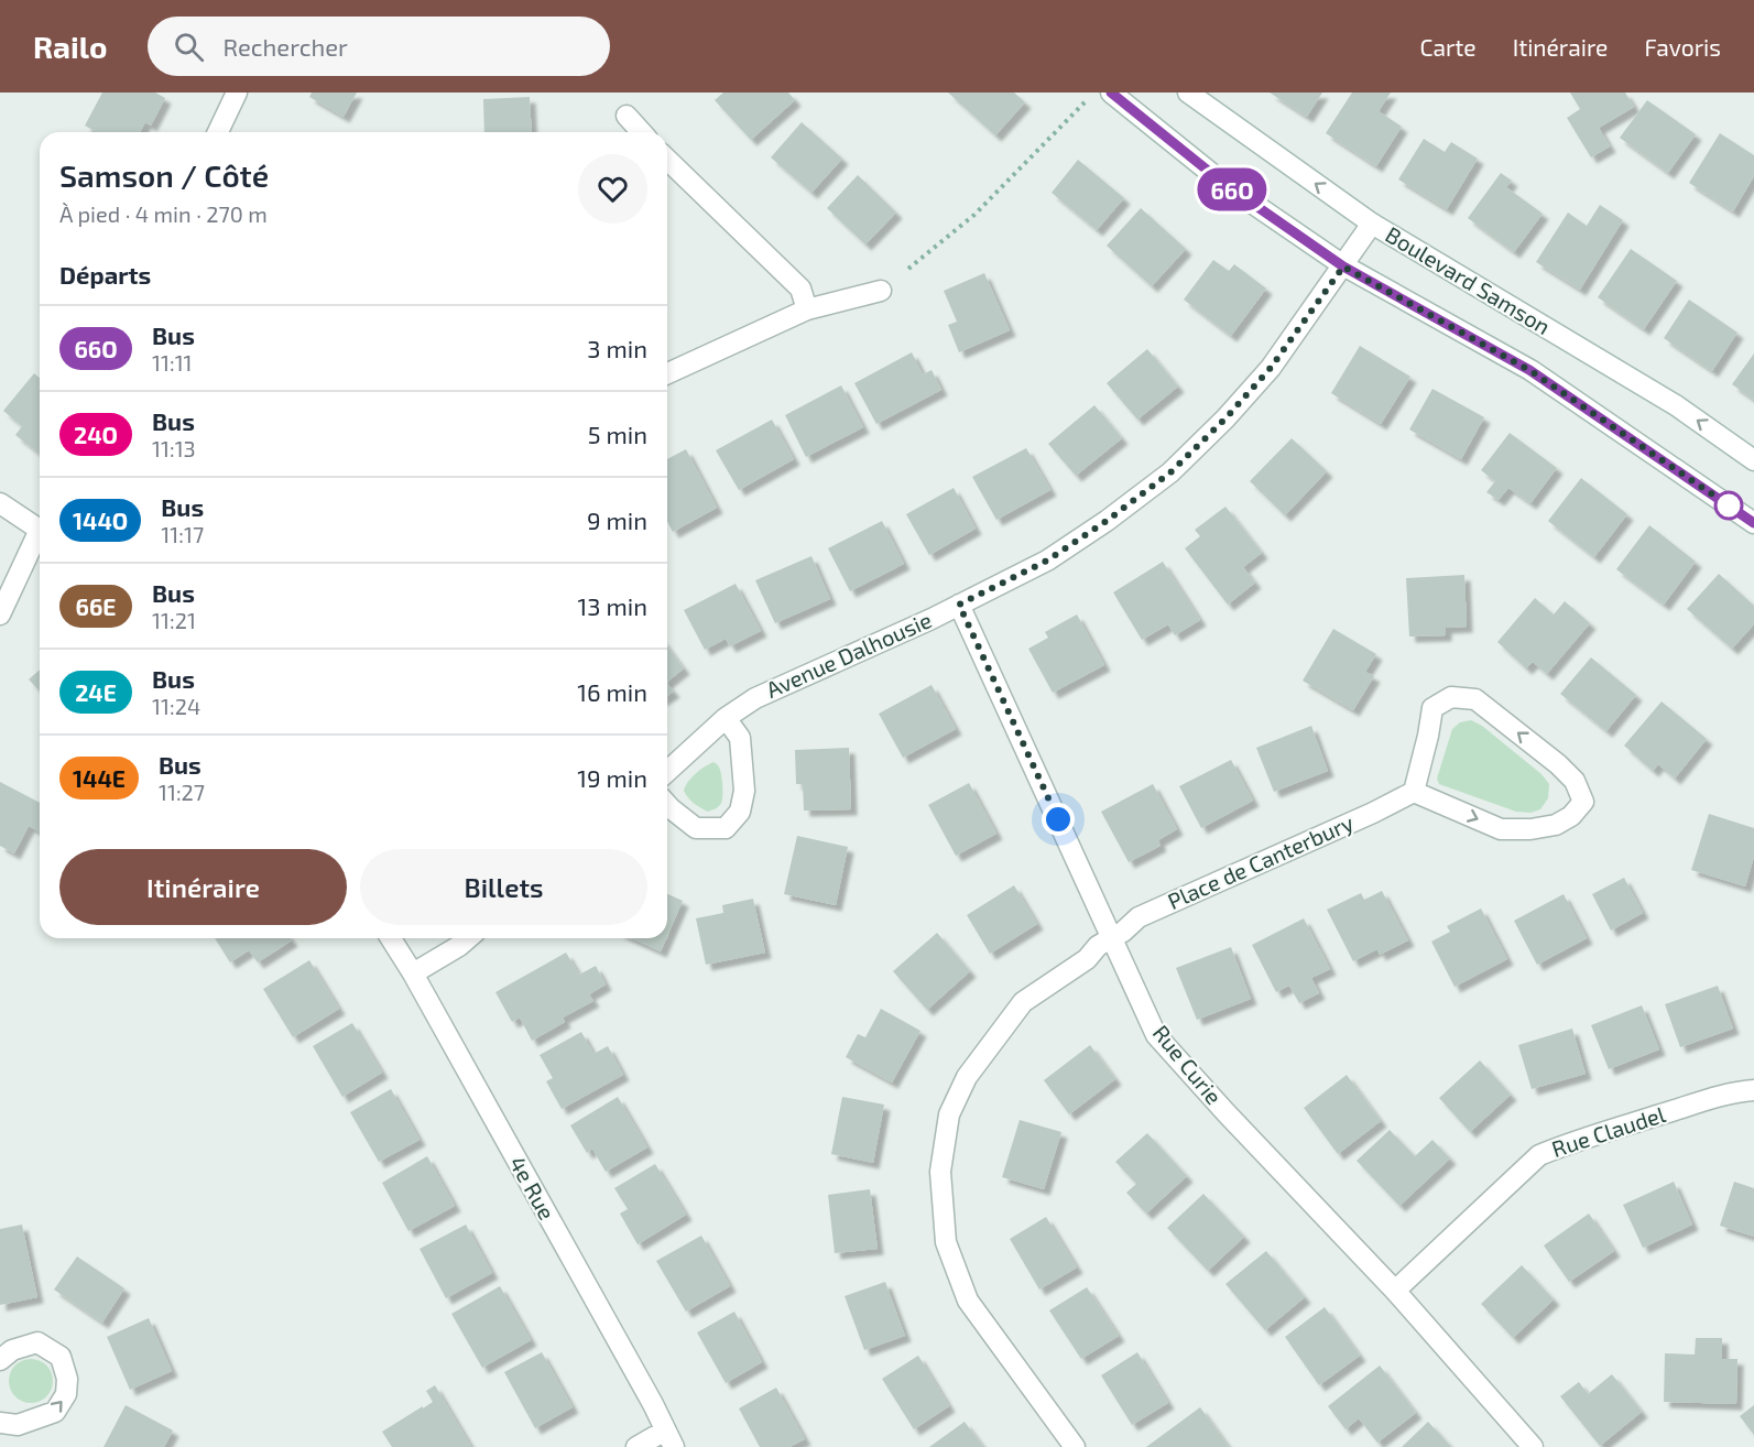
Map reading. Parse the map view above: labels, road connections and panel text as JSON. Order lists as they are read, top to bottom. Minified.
{"streets":{"street":["Boulevard Samson","Avenue Dalhousie","Place de Canterbury","Rue Curie","Rue Claudel","4e Rue"]},"crossings":[["Boulevard Samson","Avenue Dalhousie"],["Avenue Dalhousie","Rue Curie"],["Place de Canterbury","Rue Curie"],["Rue Curie","Rue Claudel"]],"lines":["bus line 66O"],"page":{"header":"Railo","search":"Rechercher","nav":["Carte","Itinéraire","Favoris"],"on_map":"66O","heading":[["Samson / Côté","À pied · 4 min · 270 m"],"Départs"],"list":[{"mark":"66O","name":"Bus","note":"11:11","value":"3 min"},{"mark":"24O","name":"Bus","note":"11:13","value":"5 min"},{"mark":"144O","name":"Bus","note":"11:17","value":"9 min"},{"mark":"66E","name":"Bus","note":"11:21","value":"13 min"},{"mark":"24E","name":"Bus","note":"11:24","value":"16 min"},{"mark":"144E","name":"Bus","note":"11:27","value":"19 min"}],"buttons":["Itinéraire","Billets"]}}
